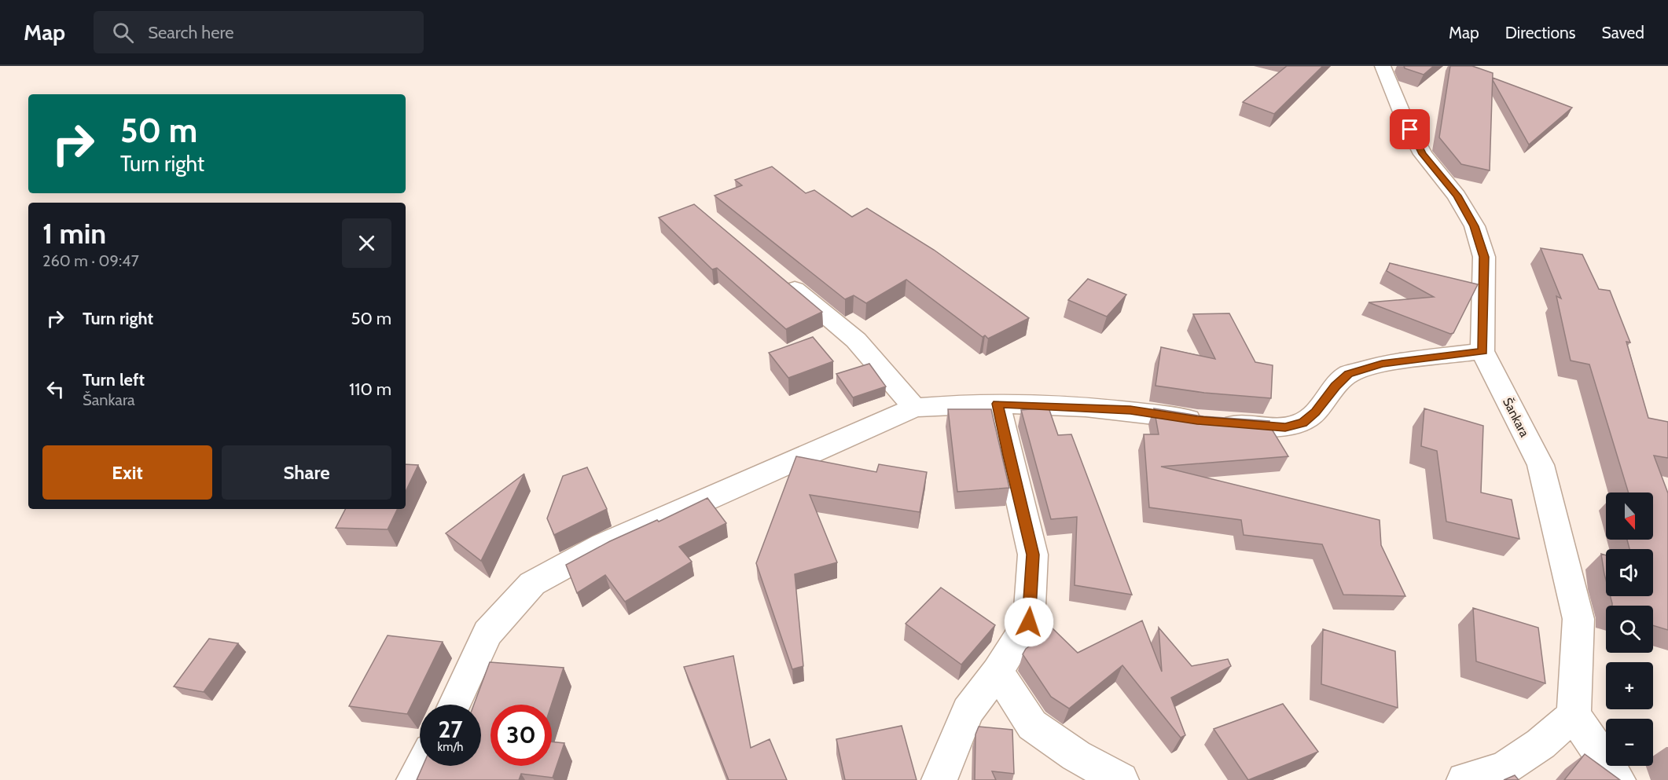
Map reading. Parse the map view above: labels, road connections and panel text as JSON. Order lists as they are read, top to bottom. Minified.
{"streets":{"street":["Šankara"]},"north":"bottom","page":{"header":"Map","search":"Search here","nav":["Map","Directions","Saved"],"turn":["50 m","Turn right"],"heading":["1 min","260 m · 09:47"],"list":[{"name":"Turn right","value":"50 m"},{"name":"Turn left","note":"Šankara","value":"110 m"}],"buttons":["Exit","Share"],"map_buttons":["+","−"],"speed":"27 km/h","limit":"30"}}
